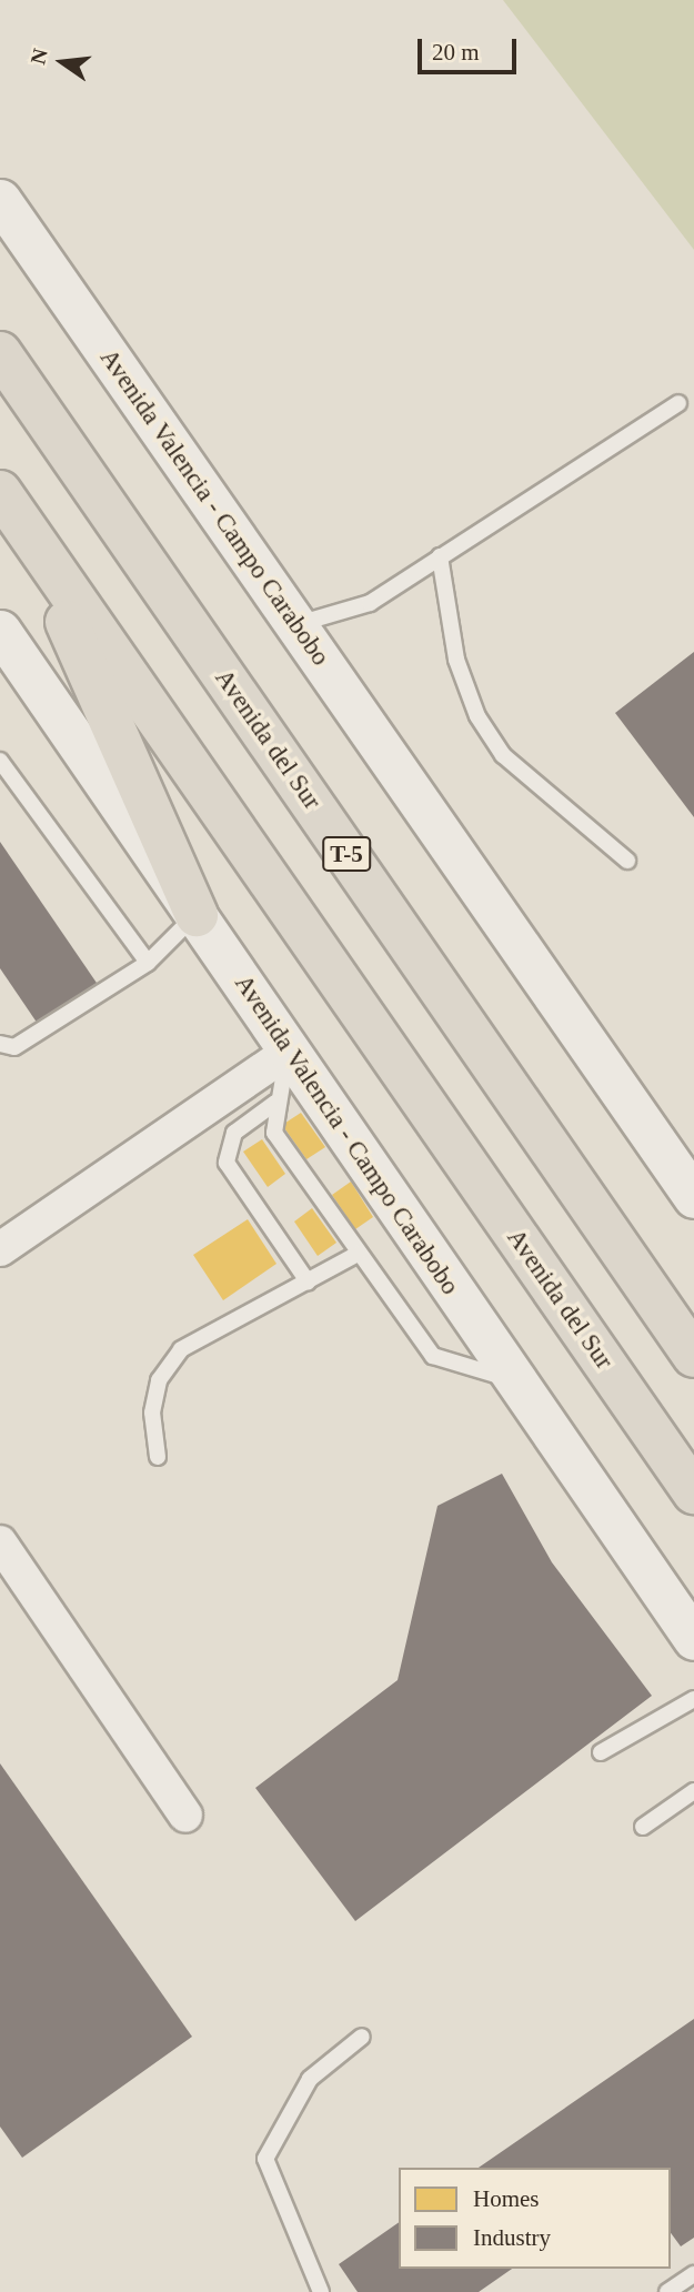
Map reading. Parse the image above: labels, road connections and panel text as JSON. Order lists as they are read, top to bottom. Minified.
{"streets":{"highway":["Avenida del Sur","T-5"],"street":["Avenida Valencia - Campo Carabobo"]},"legend":["Homes","Industry"],"scale_bar":"20 m","north":"left"}
